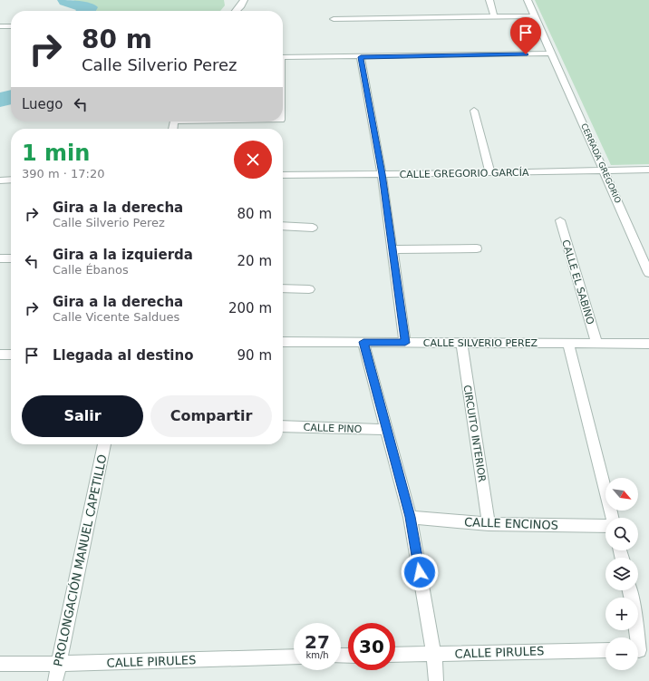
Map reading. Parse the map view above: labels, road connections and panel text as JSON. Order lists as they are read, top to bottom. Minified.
{"streets":{"street":["CERRADA GREGORIO","CALLE GREGORIO GARCÍA","CALLE EL SABINO","CALLE SILVERIO PEREZ","CALLE PINO","CIRCUITO INTERIOR","CALLE ENCINOS","PROLONGACIÓN MANUEL CAPETILLO","CALLE PIRULES"]},"crossings":[["CERRADA GREGORIO","CALLE GREGORIO GARCÍA"],["CALLE EL SABINO","CALLE SILVERIO PEREZ"],["CALLE SILVERIO PEREZ","CIRCUITO INTERIOR"],["CIRCUITO INTERIOR","CALLE ENCINOS"],["PROLONGACIÓN MANUEL CAPETILLO","CALLE PIRULES"]],"north":"bottom right","page":{"turn":["80 m","Calle Silverio Perez"],"then":"Luego","heading":["1 min","390 m · 17:20"],"list":[{"name":"Gira a la derecha","note":"Calle Silverio Perez","value":"80 m"},{"name":"Gira a la izquierda","note":"Calle Ébanos","value":"20 m"},{"name":"Gira a la derecha","note":"Calle Vicente Saldues","value":"200 m"},{"name":"Llegada al destino","value":"90 m"}],"buttons":["Salir","Compartir"],"map_buttons":["+","−"],"speed":"27 km/h","limit":"30"}}
